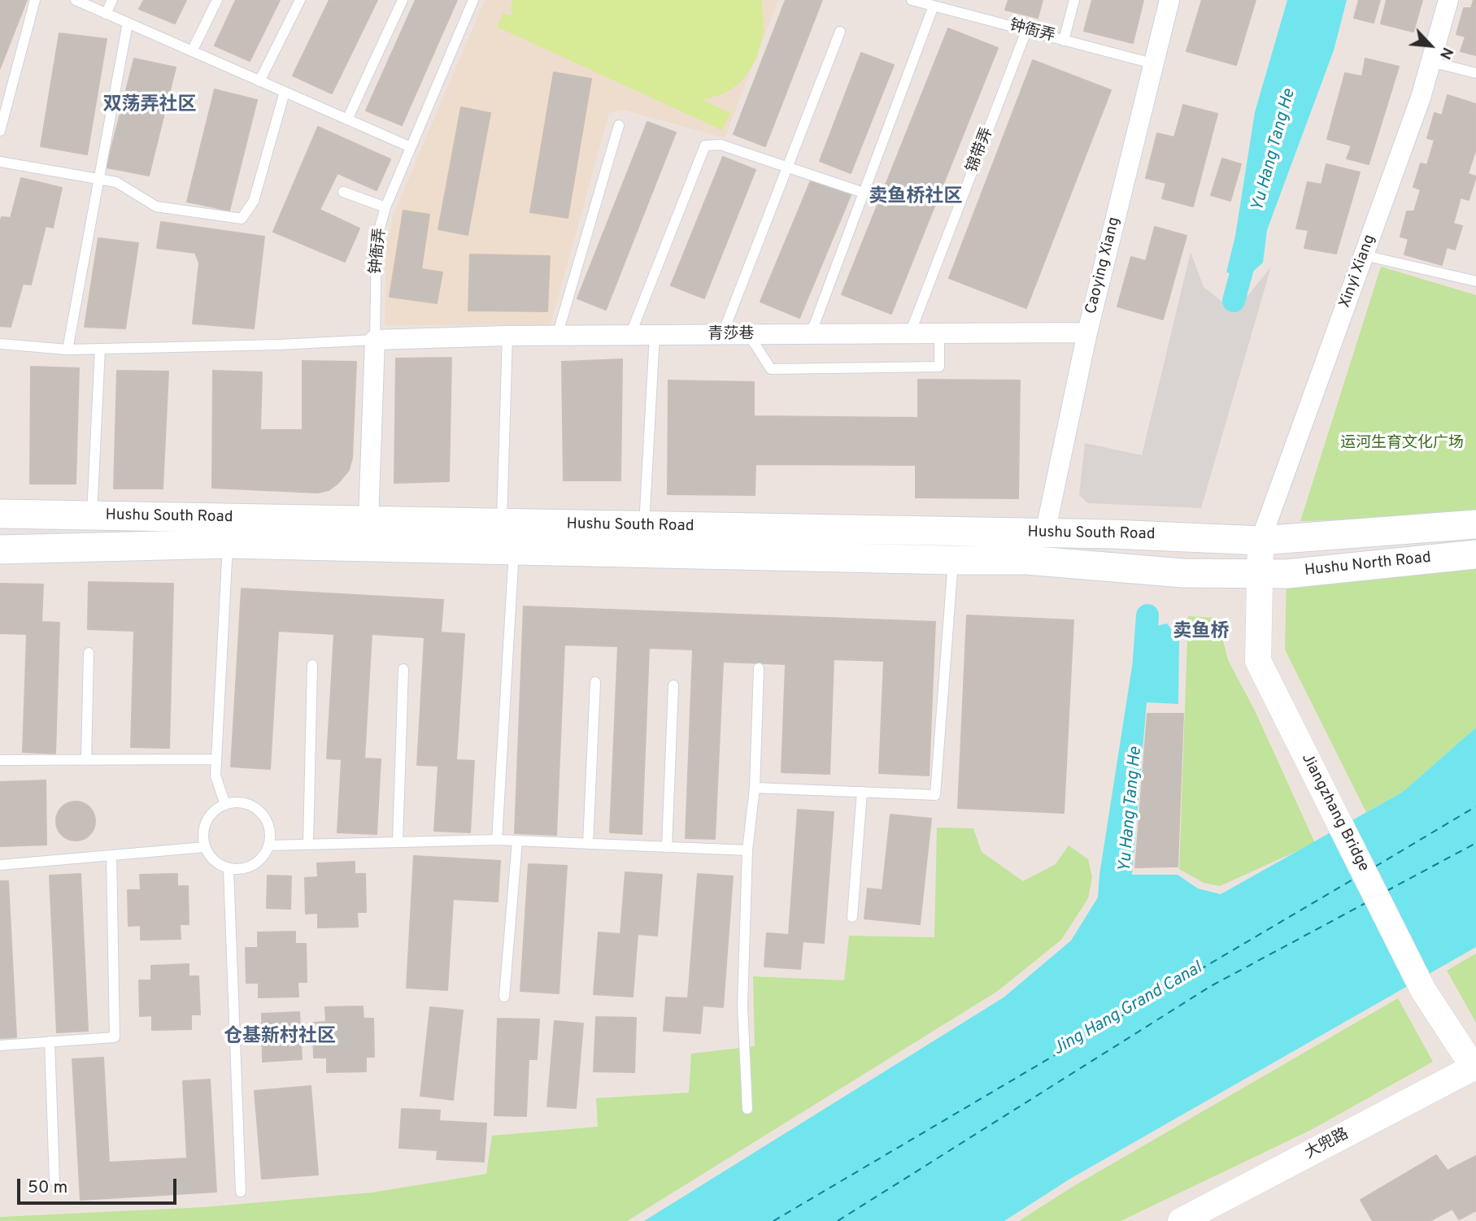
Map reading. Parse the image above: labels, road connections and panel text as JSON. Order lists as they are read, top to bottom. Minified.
{"streets":{"main road":["Hushu South Road","Hushu North Road"],"street":["钟衙弄","Caoying Xiang","Xinyi Xiang","青莎巷","Jiangzhang Bridge","大兜路"],"lane":["锦带弄"]},"crossings":[["钟衙弄","锦带弄"],["钟衙弄","Caoying Xiang"],["钟衙弄","青莎巷"],["钟衙弄","Hushu South Road"],["锦带弄","青莎巷"],["Caoying Xiang","青莎巷"],["Caoying Xiang","Hushu South Road"],["Xinyi Xiang","Hushu South Road"],["Xinyi Xiang","Hushu North Road"],["Xinyi Xiang","Jiangzhang Bridge"],["Hushu South Road","Hushu North Road"],["Hushu South Road","Jiangzhang Bridge"],["Hushu North Road","Jiangzhang Bridge"],["Jiangzhang Bridge","大兜路"]],"districts":["双荡弄社区","卖鱼桥社区","卖鱼桥","仓基新村社区"],"water":["Yu Hang Tang He","Jing Hang Grand Canal"],"parks":["运河生育文化广场"],"scale_bar":"50 m","north":"bottom right"}
